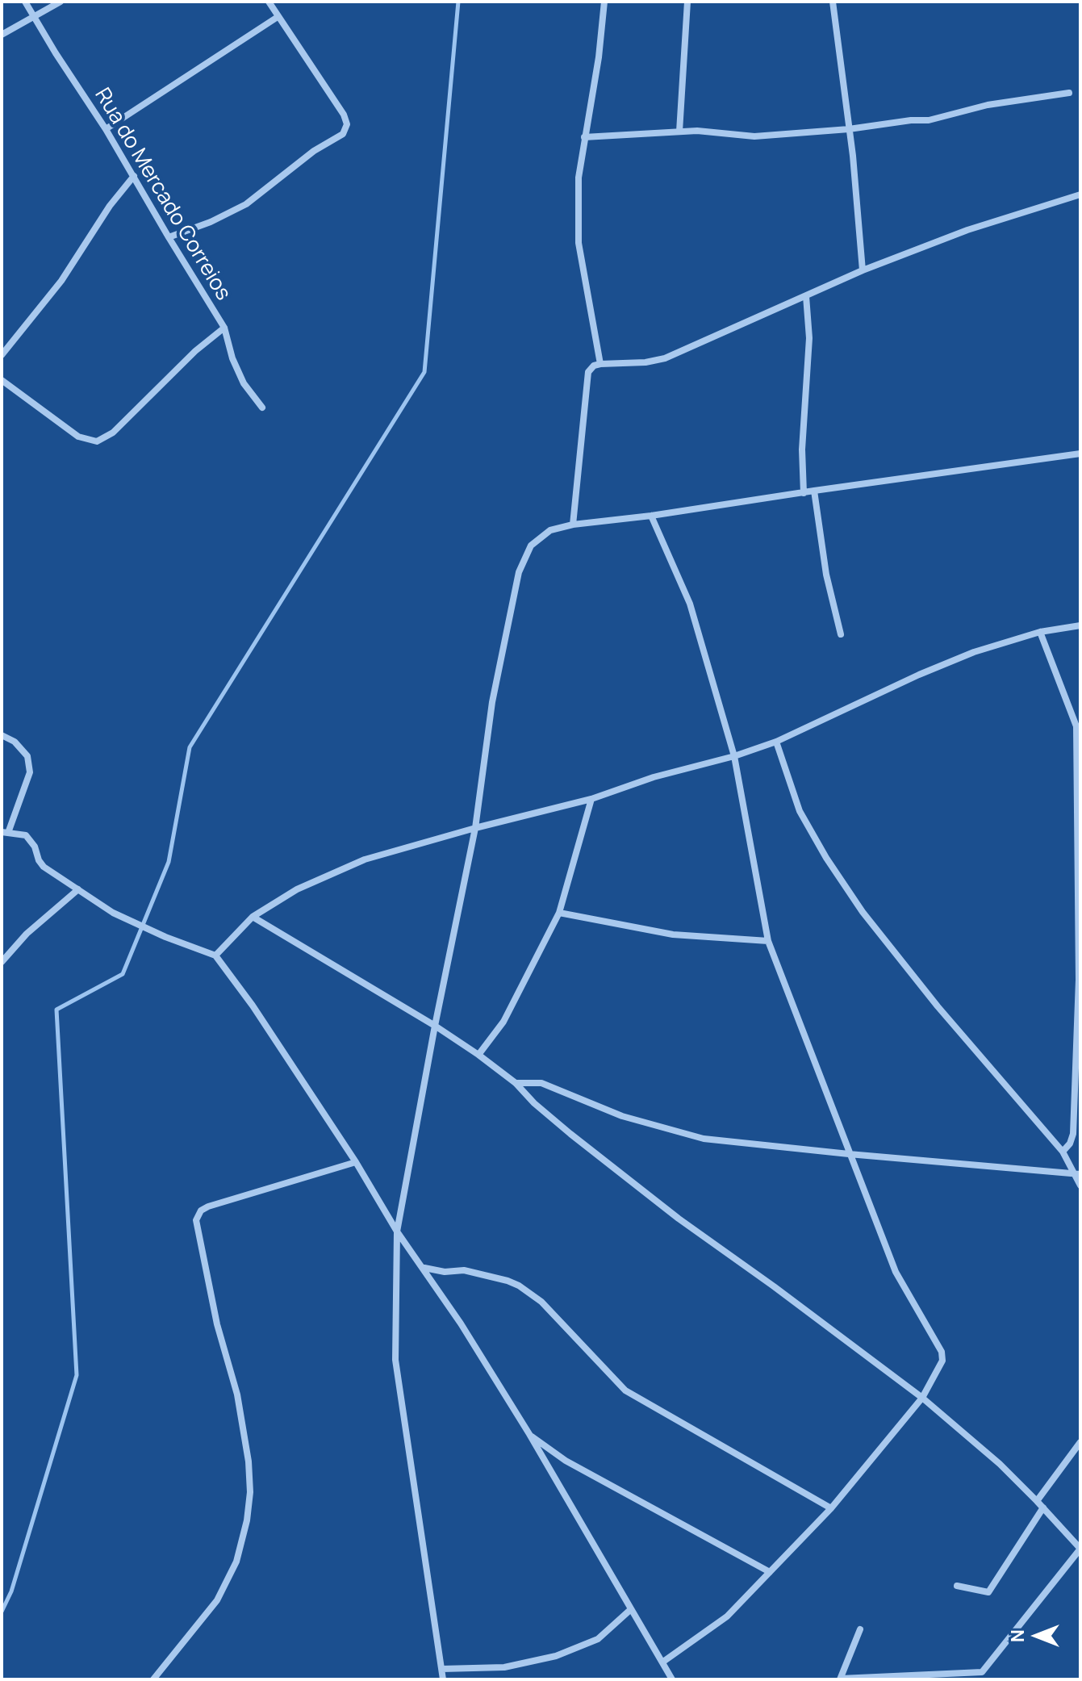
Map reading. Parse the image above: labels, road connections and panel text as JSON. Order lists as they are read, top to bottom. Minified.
{"streets":{"street":["Rua do Mercado Correios"]},"north":"left"}
